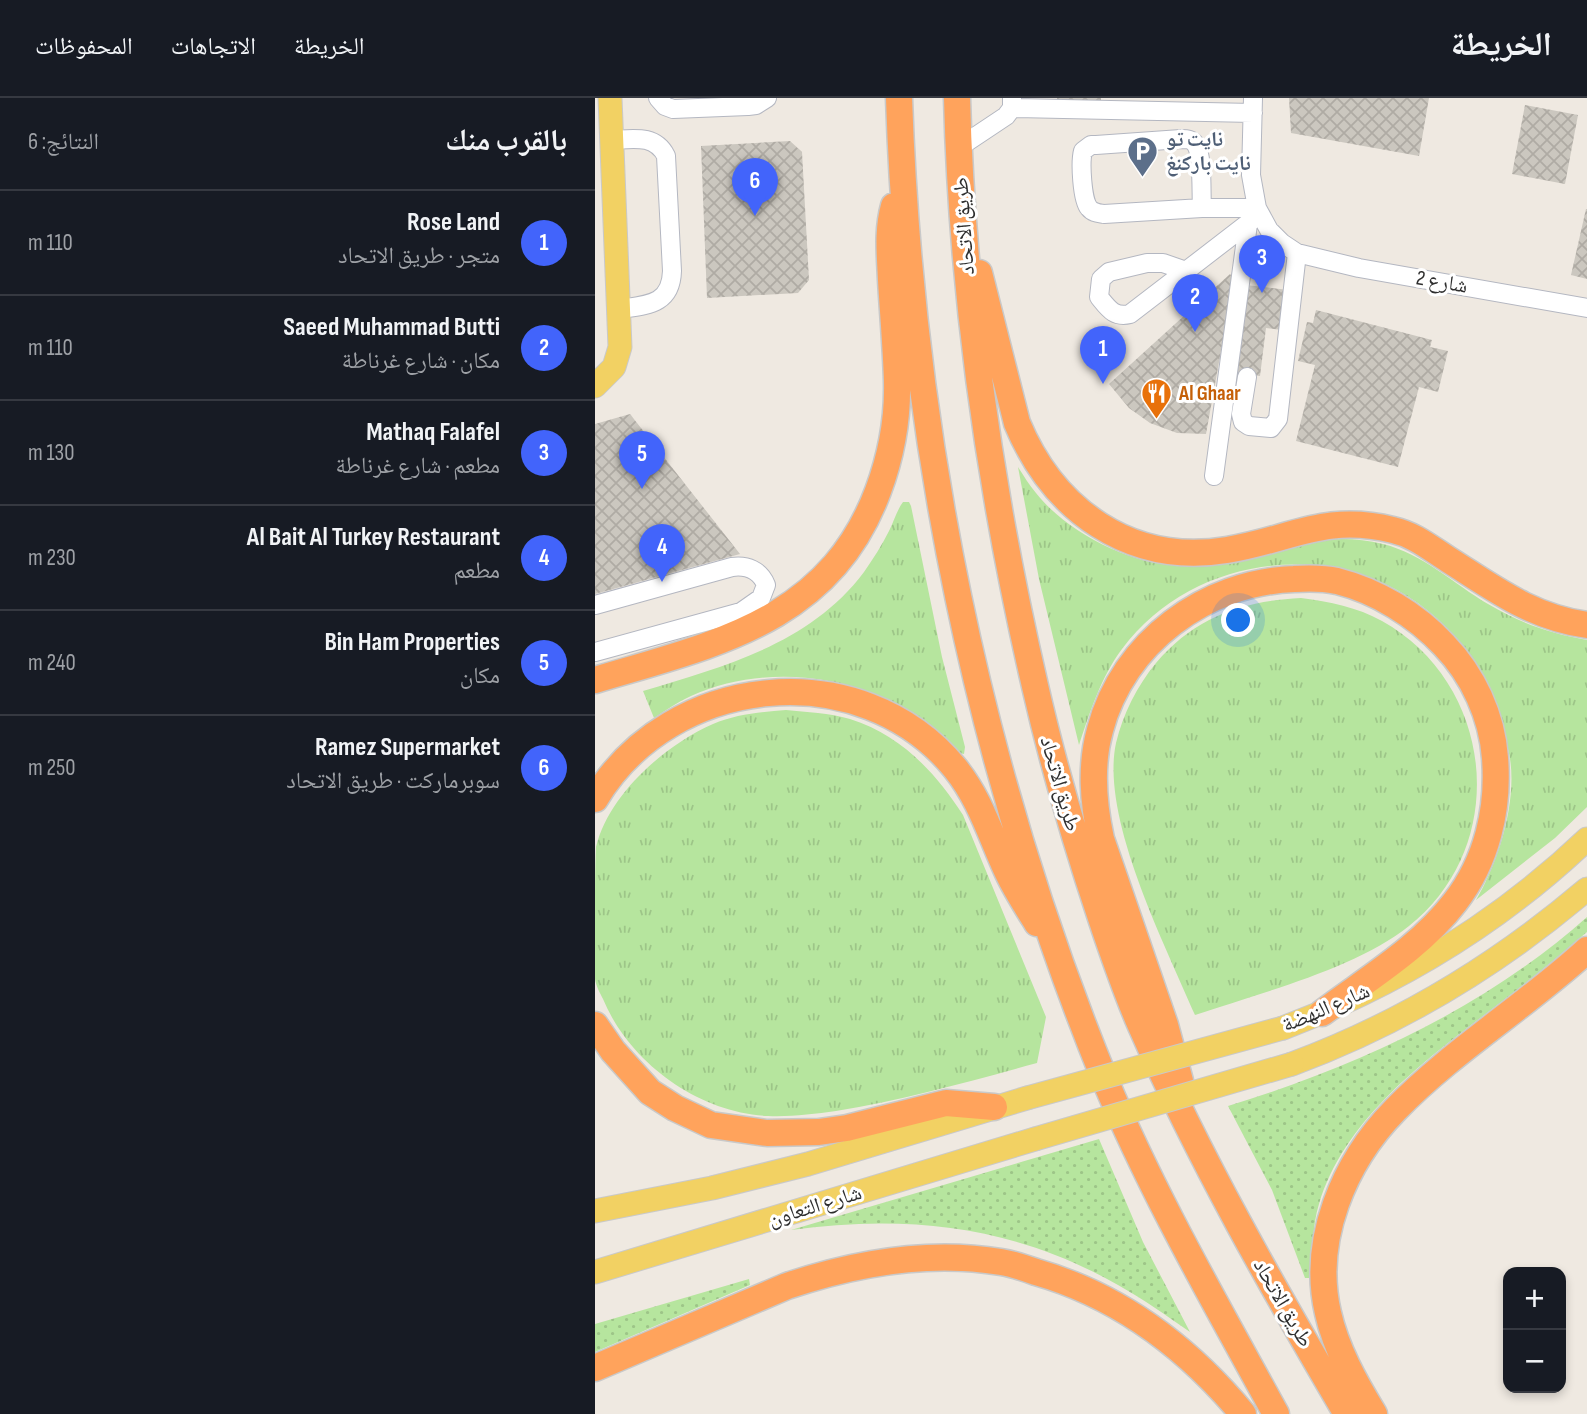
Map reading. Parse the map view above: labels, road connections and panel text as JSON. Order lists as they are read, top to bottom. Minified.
{"streets":{"highway":["طريق الاتحاد"],"main road":["شارع النهضة","شارع التعاون"],"street":["شارع 2"]},"crossings":[["شارع النهضة","شارع التعاون"]],"places":{"parking":["نايت تو نايت باركنغ"],"restaurant":["Al Ghaar"]},"page":{"header":"الخريطة","nav":["الخريطة","الاتجاهات","المحفوظات"],"heading":["بالقرب منك","النتائج: 6"],"pins":["6","3","2","1","5","4"],"list":[{"mark":"1","name":"Rose Land","note":"متجر · طريق الاتحاد","value":"110 m"},{"mark":"2","name":"Saeed Muhammad Butti","note":"مكان · شارع غرناطة","value":"110 m"},{"mark":"3","name":"Mathaq Falafel","note":"مطعم · شارع غرناطة","value":"130 m"},{"mark":"4","name":"Al Bait Al Turkey Restaurant","note":"مطعم","value":"230 m"},{"mark":"5","name":"Bin Ham Properties","note":"مكان","value":"240 m"},{"mark":"6","name":"Ramez Supermarket","note":"سوبرماركت · طريق الاتحاد","value":"250 m"}],"map_buttons":["+","−"]}}
